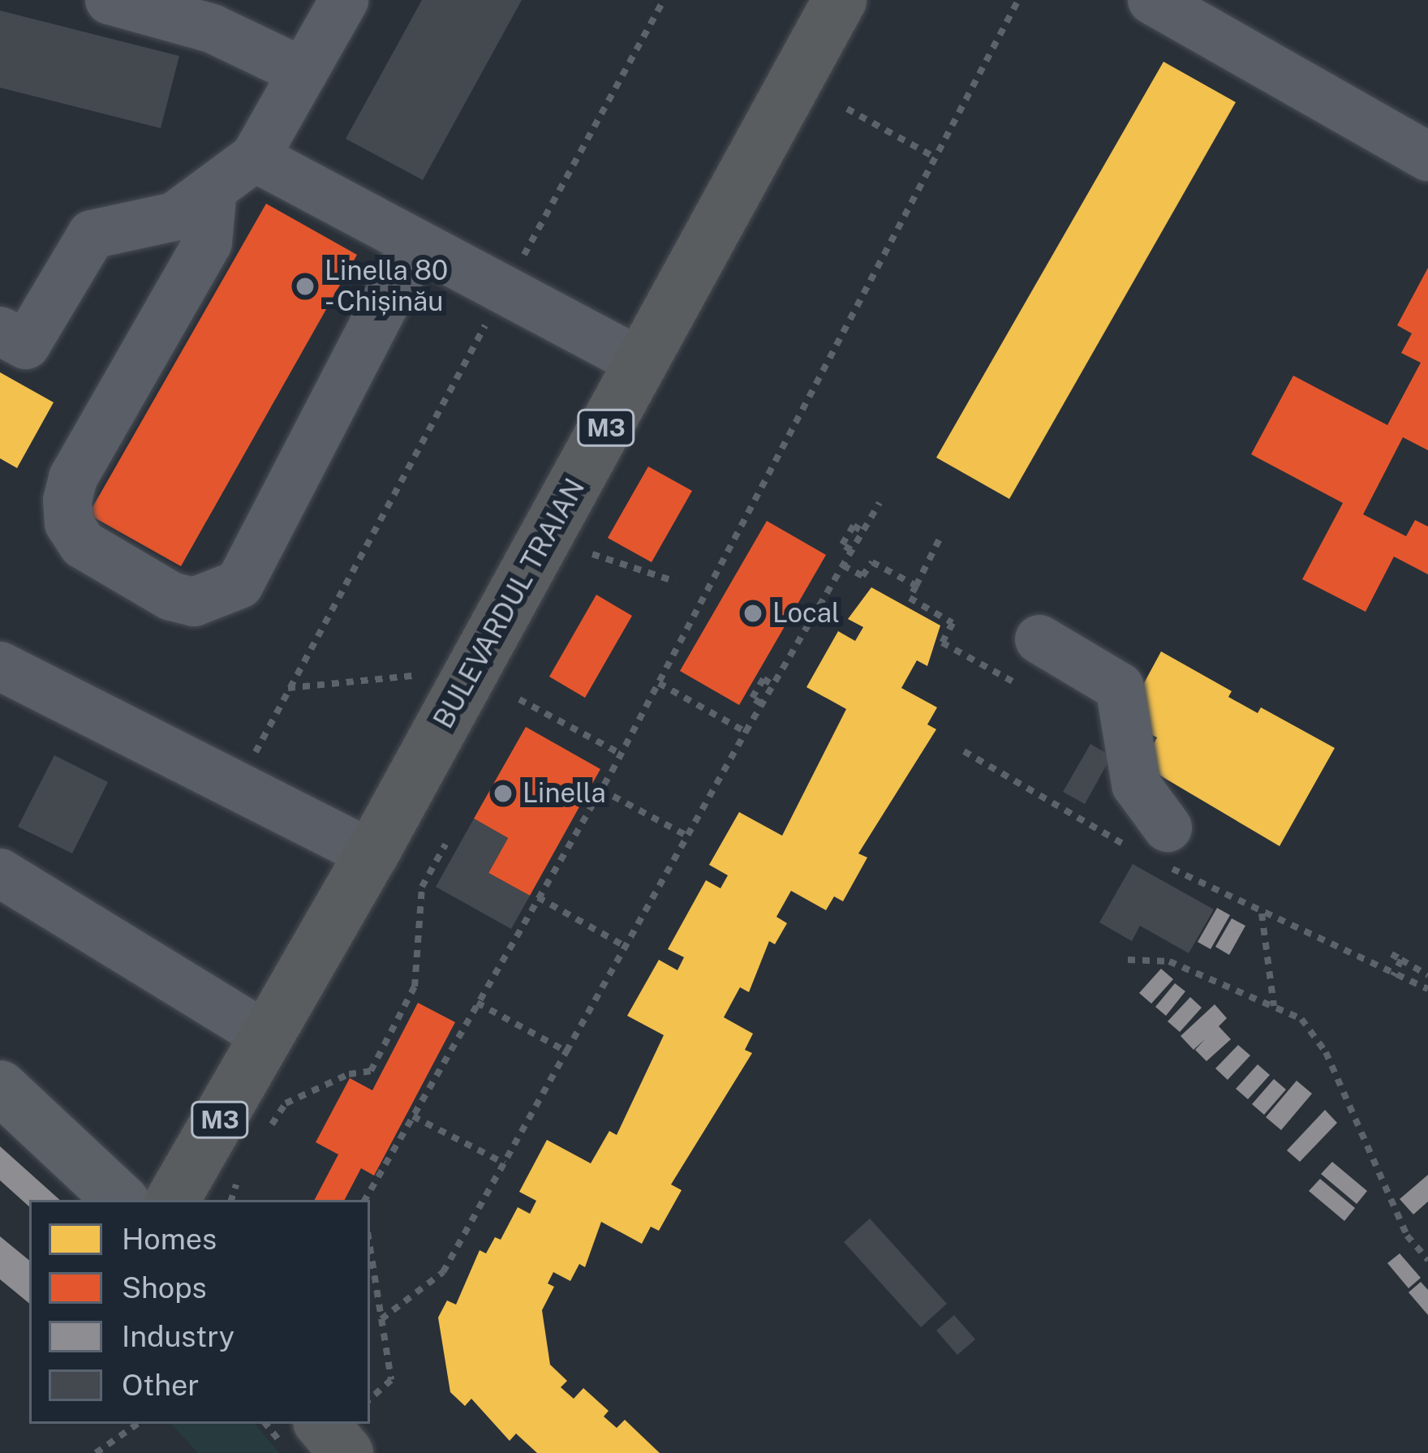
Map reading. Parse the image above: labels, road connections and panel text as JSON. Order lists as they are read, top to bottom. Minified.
{"streets":{"highway":["M3","BULEVARDUL TRAIAN"]},"places":["Linella 80 - Chișinău","Local","Linella"],"legend":["Homes","Shops","Industry","Other"]}
